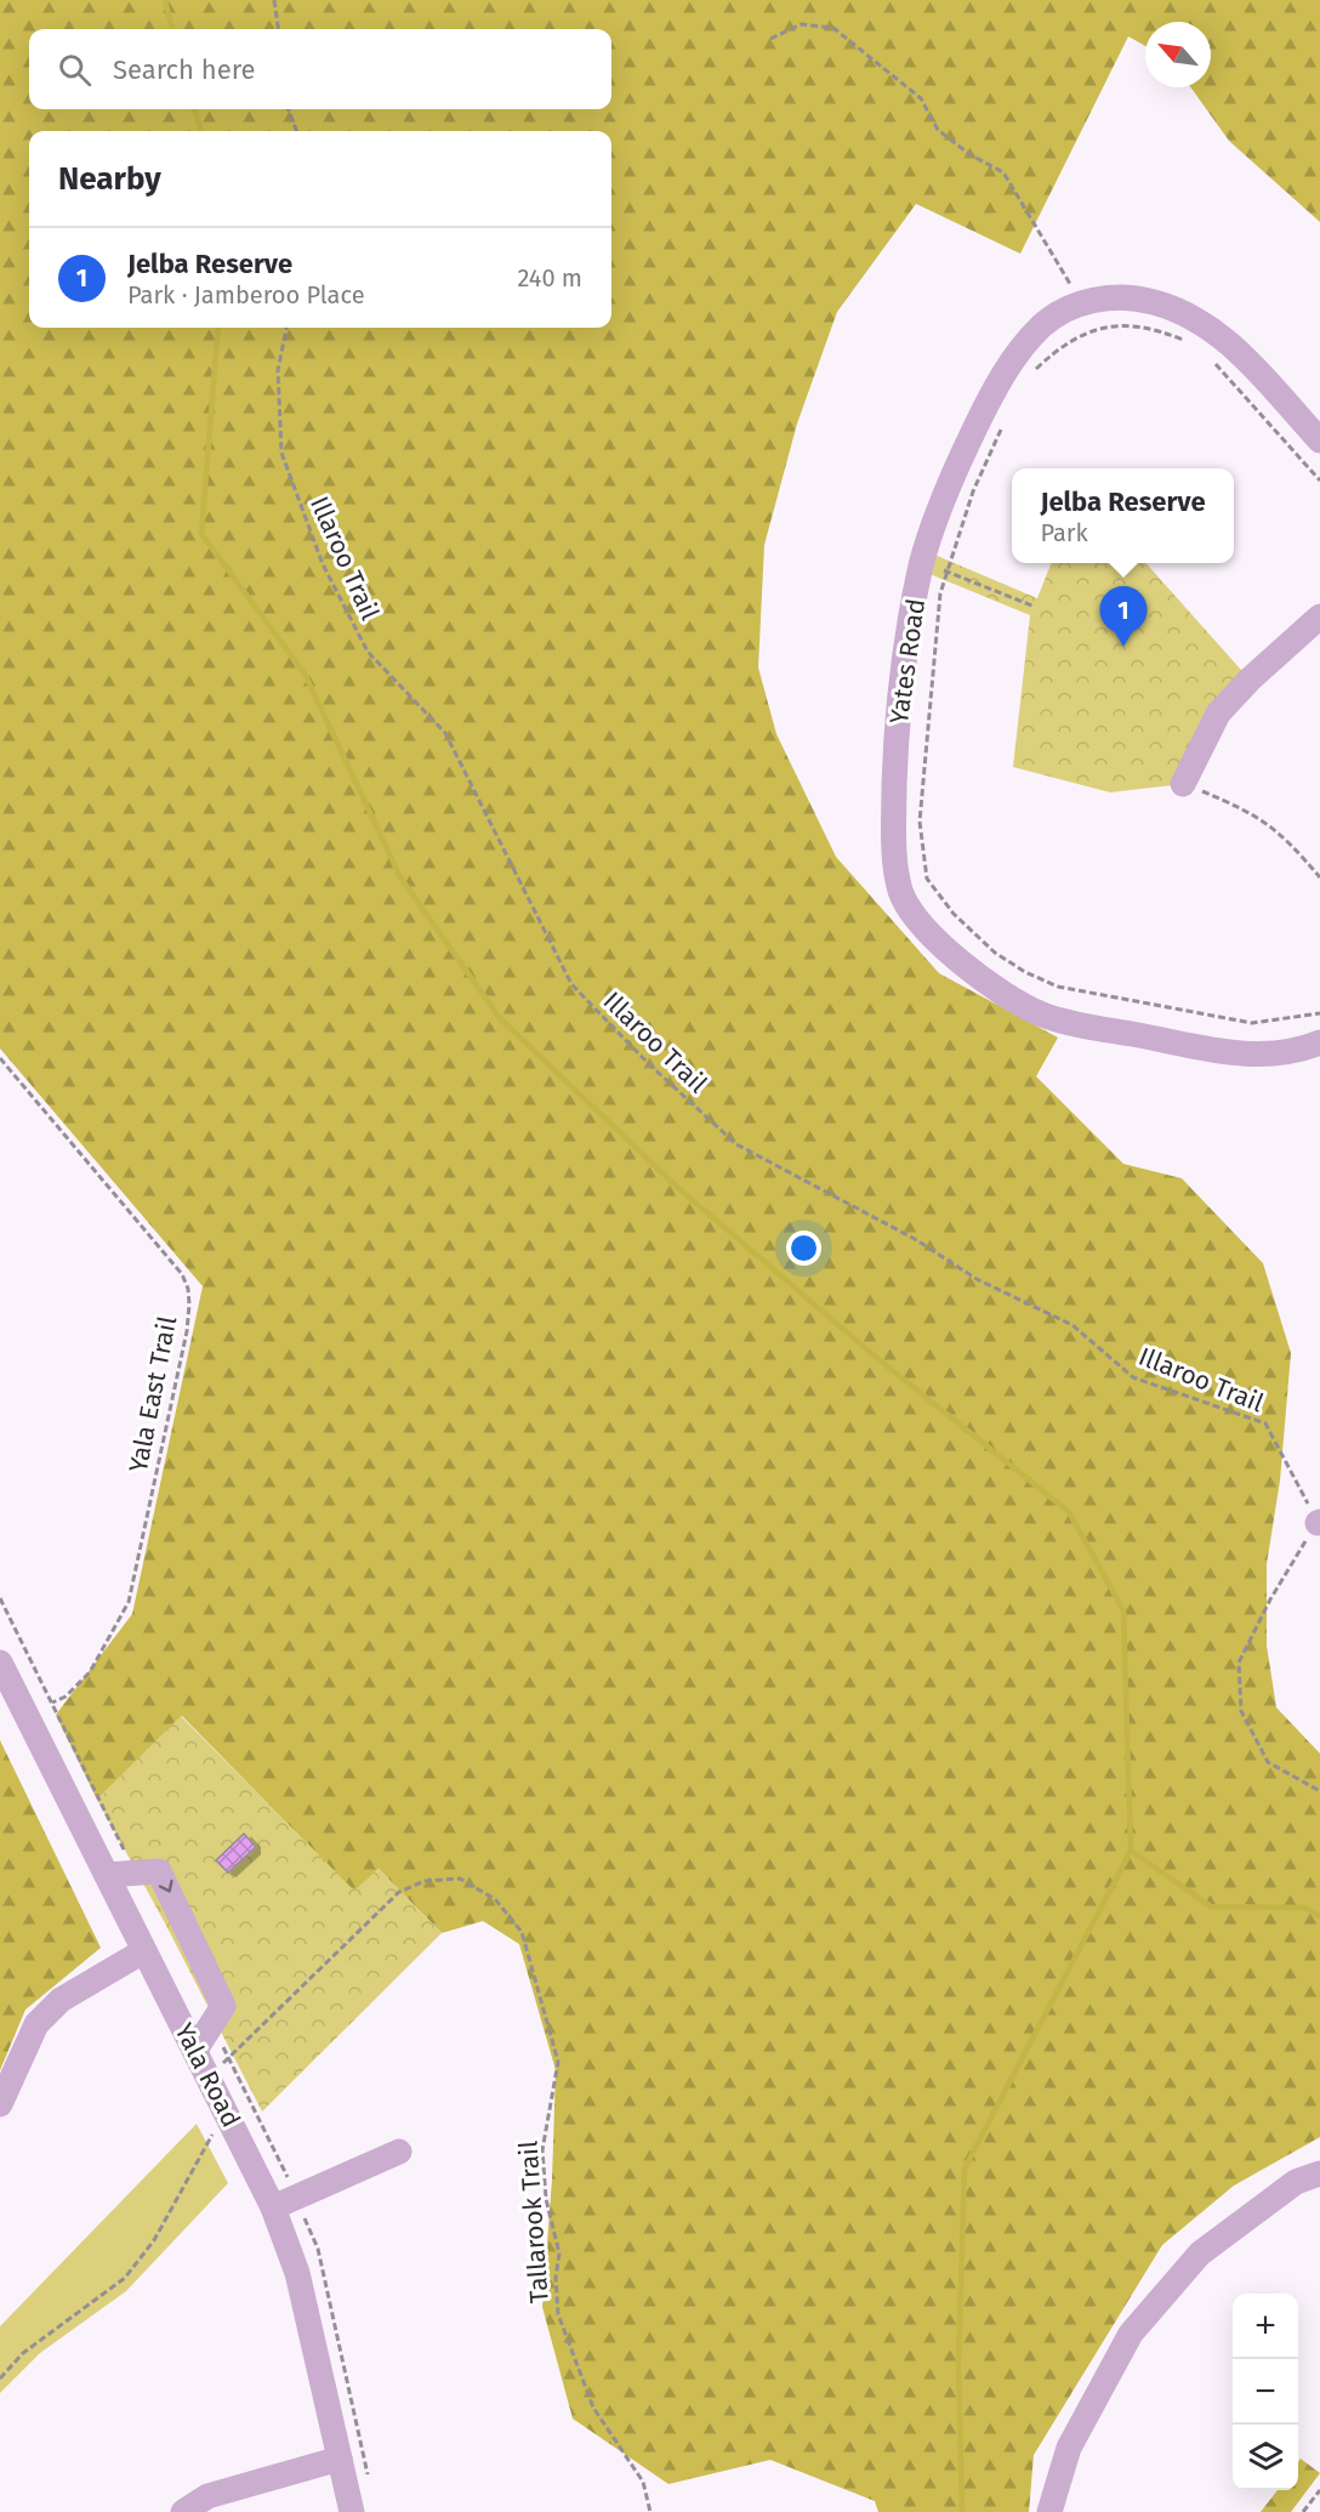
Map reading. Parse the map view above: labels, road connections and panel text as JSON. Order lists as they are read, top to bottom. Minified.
{"streets":{"street":["Yates Road","Yala Road"],"path":["Illaroo Trail","Yala East Trail","Tallarook Trail"]},"crossings":[["Yala East Trail","Yala Road"],["Yala Road","Tallarook Trail"]],"north":"top left","page":{"search":"Search here","heading":"Nearby","list":[{"mark":"1","name":"Jelba Reserve","note":"Park · Jamberoo Place","value":"240 m"}],"popup":["Jelba Reserve","Park"],"pins":"1","map_buttons":["+","−"]}}
